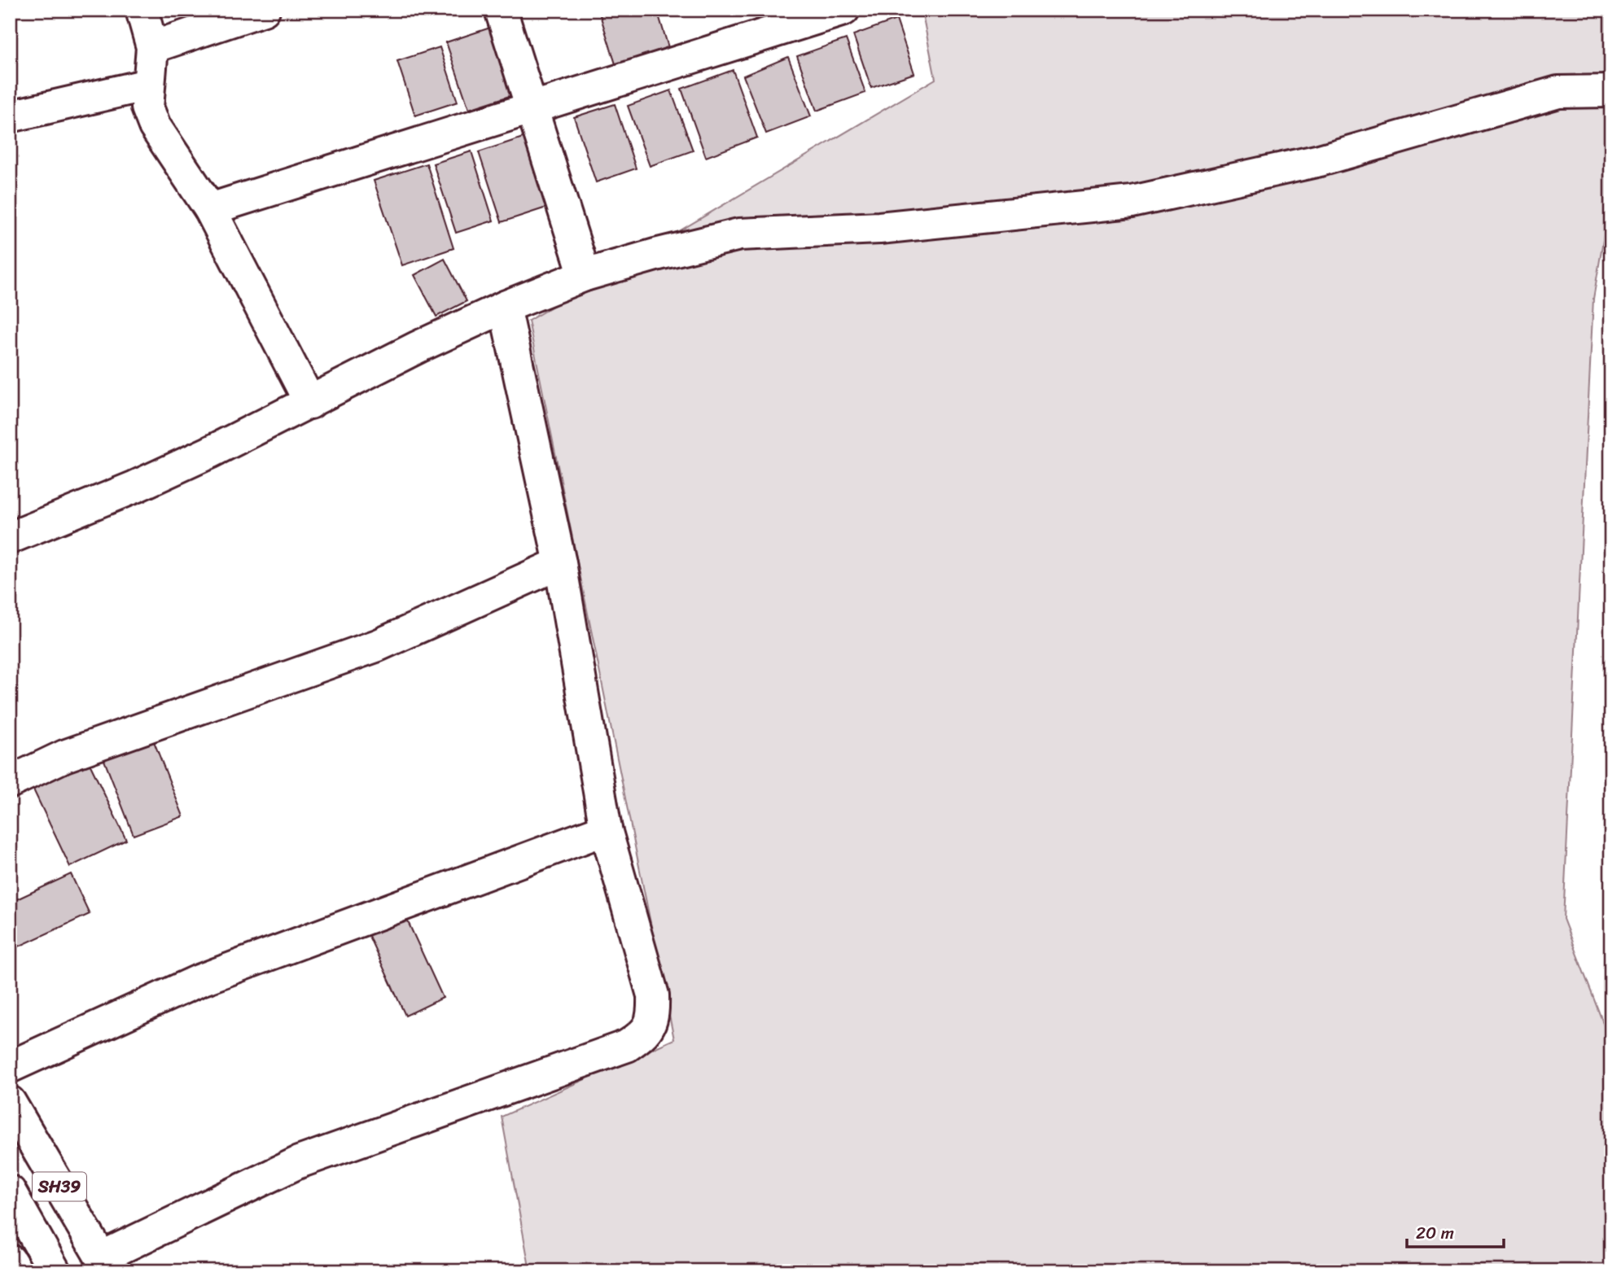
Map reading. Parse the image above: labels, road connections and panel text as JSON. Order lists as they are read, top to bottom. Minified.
{"streets":{"street":["SH39"]},"scale_bar":"20 m"}
